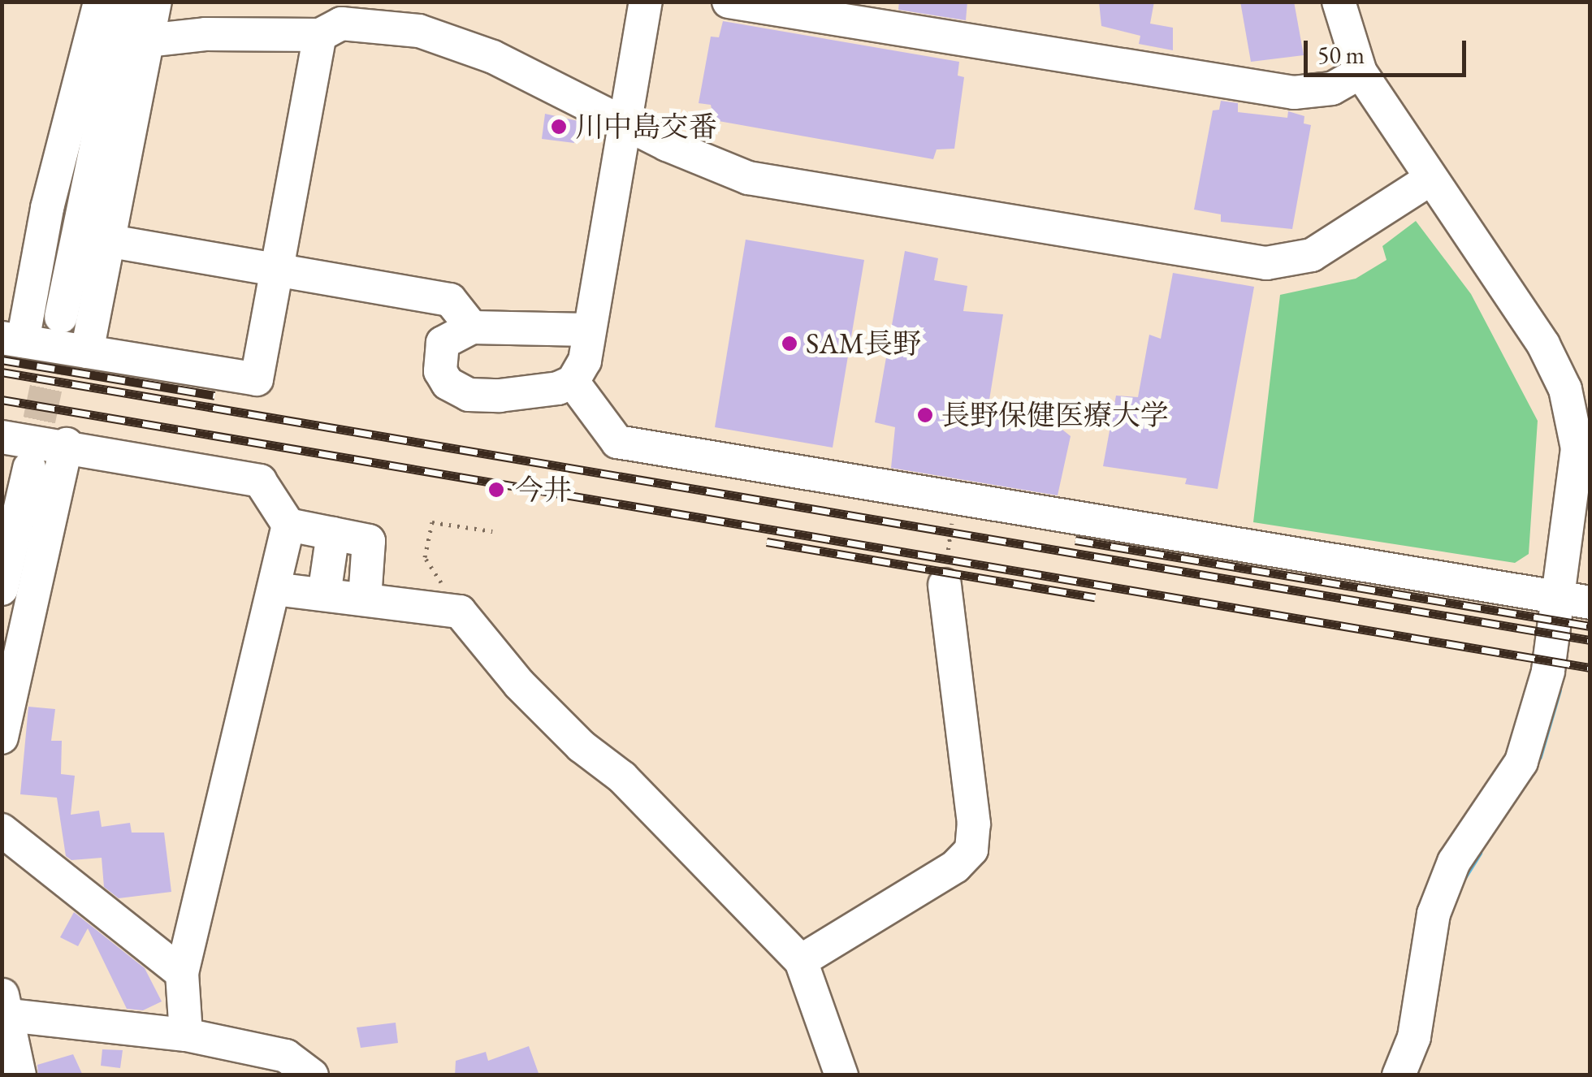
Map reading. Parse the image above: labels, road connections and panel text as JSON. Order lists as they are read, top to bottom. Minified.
{"places":["川中島交番","SAM長野","長野保健医療大学","今井"],"scale_bar":"50 m"}
